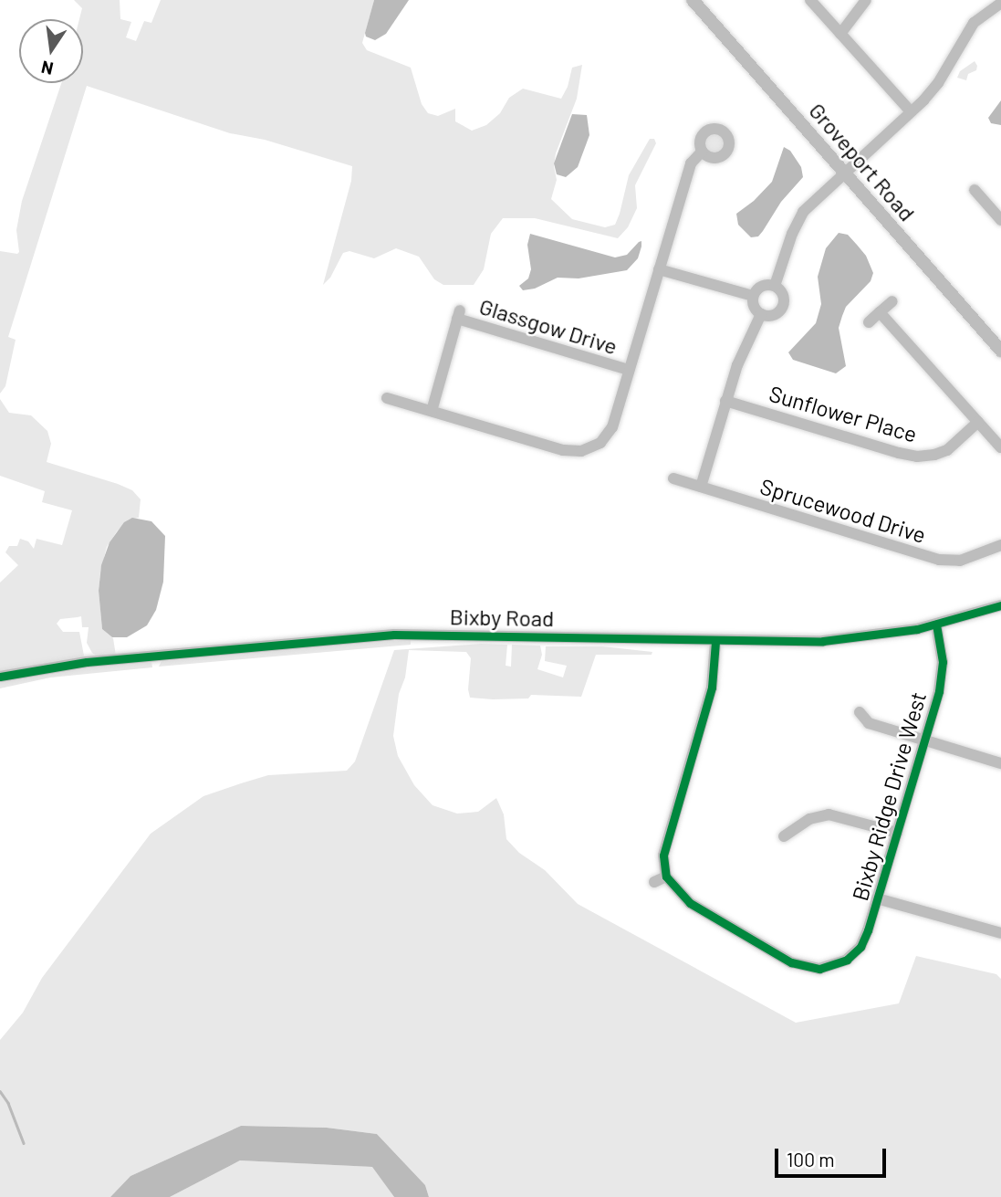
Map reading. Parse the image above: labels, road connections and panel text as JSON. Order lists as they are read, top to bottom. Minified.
{"streets":{"main road":["Groveport Road"],"street":["Glassgow Drive","Sunflower Place","Sprucewood Drive","Bixby Road","Bixby Ridge Drive West"]},"crossings":[["Bixby Road","Bixby Ridge Drive West"]],"scale_bar":"100 m","north":"bottom"}
